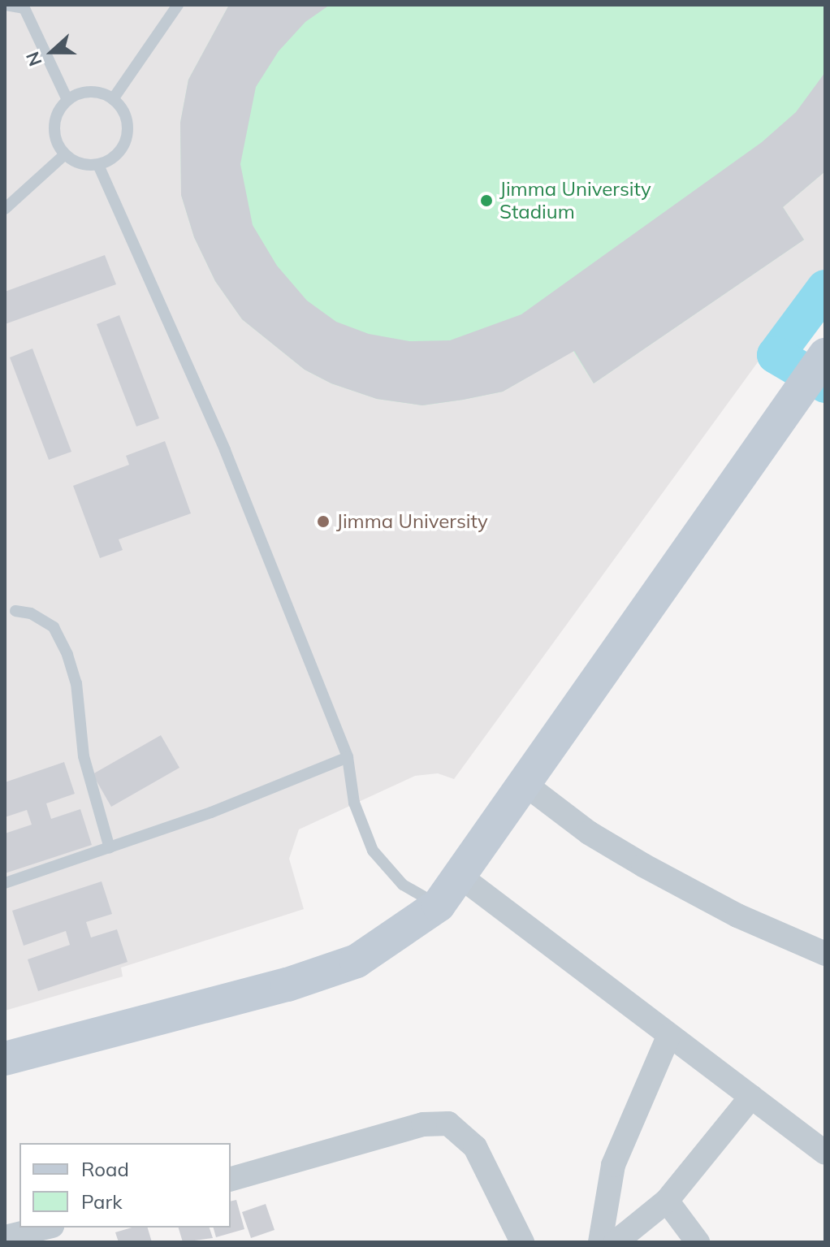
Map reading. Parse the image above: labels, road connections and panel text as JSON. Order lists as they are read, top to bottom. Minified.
{"places":["Jimma University Stadium","Jimma University"],"legend":["Road","Park"],"north":"left"}
